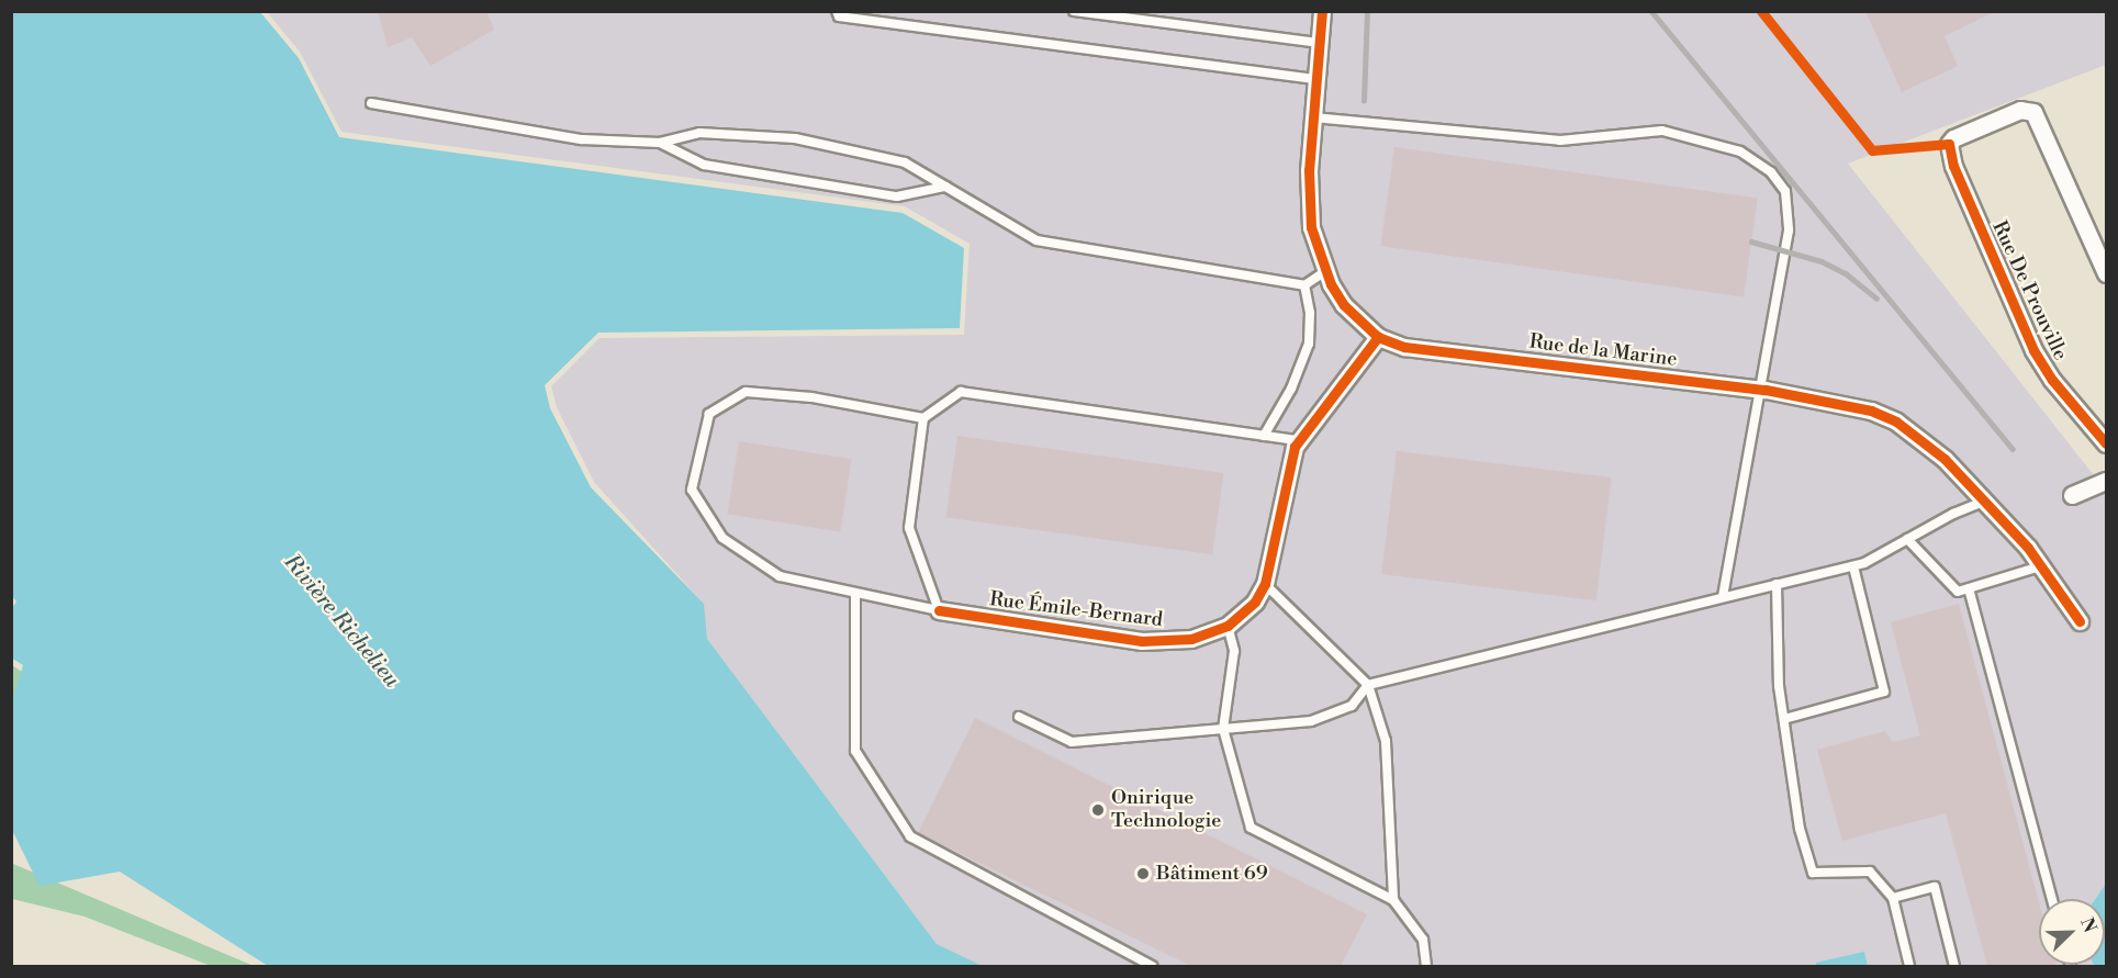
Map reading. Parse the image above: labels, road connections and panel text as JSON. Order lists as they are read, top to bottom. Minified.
{"streets":{"street":["Rue De Prouville","Rue de la Marine","Rue Émile-Bernard"]},"crossings":[["Rue de la Marine","Rue Émile-Bernard"]],"water":["Rivière Richelieu"],"places":["Onirique Technologie","Bâtiment 69"],"north":"top right"}
